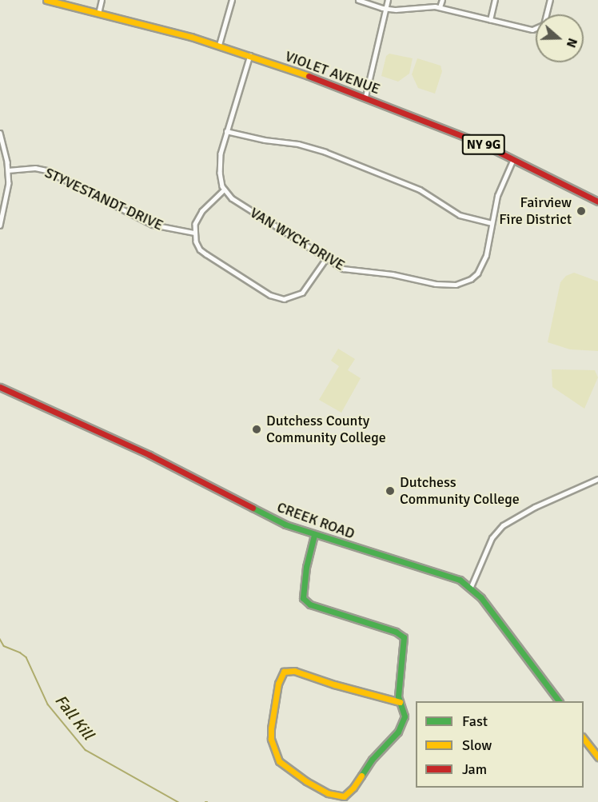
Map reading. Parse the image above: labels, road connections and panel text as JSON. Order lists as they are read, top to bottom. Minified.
{"streets":{"street":["VIOLET AVENUE","NY 9G","STYVESTANDT DRIVE","VAN WYCK DRIVE","CREEK ROAD"]},"crossings":[["VIOLET AVENUE","VAN WYCK DRIVE"]],"water":["Fall Kill"],"places":["Fairview Fire District","Dutchess County Community College","Dutchess Community College"],"legend":["Fast","Slow","Jam"],"north":"right"}
